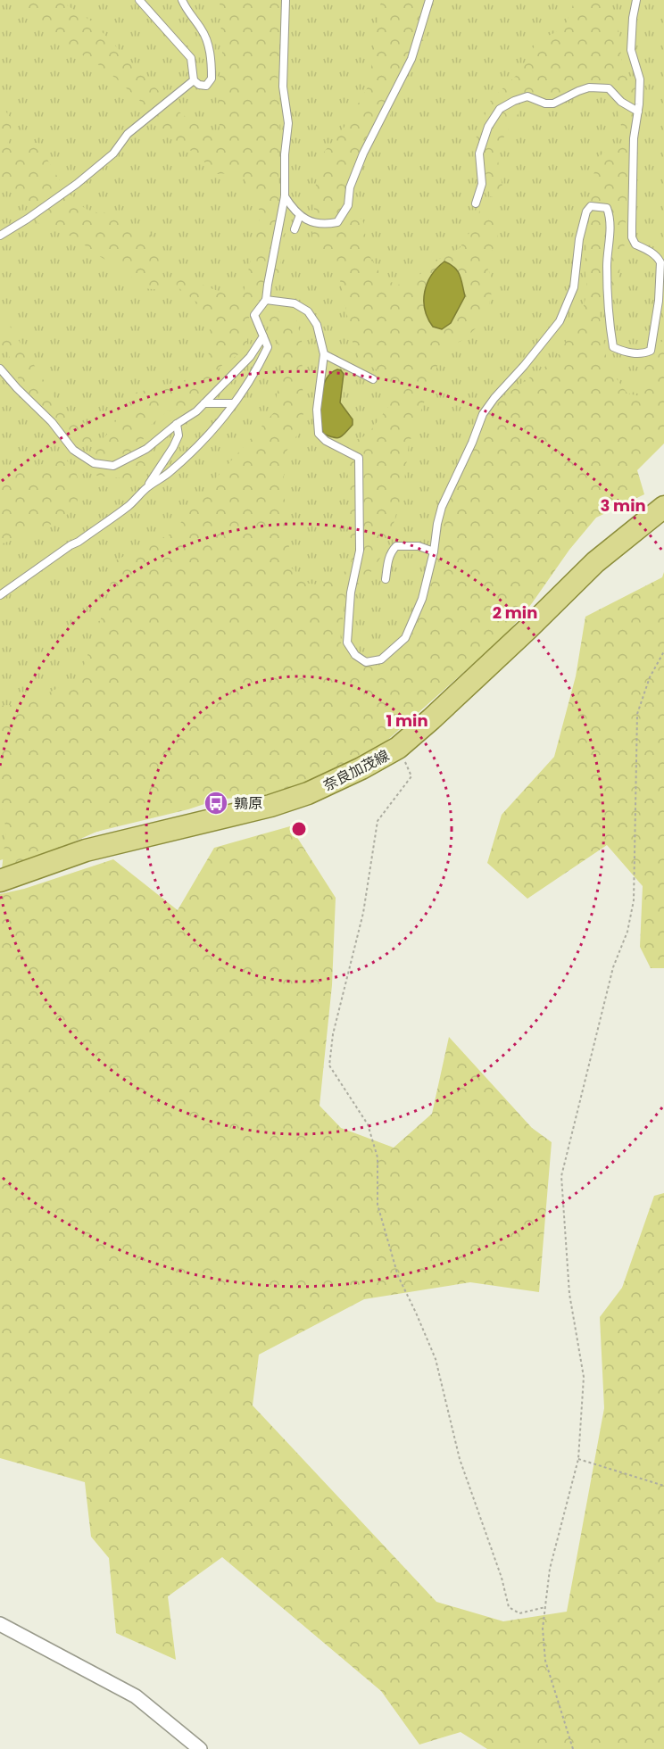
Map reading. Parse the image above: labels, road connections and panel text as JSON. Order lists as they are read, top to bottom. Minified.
{"streets":{"main road":["奈良加茂線"]},"places":{"bus stop":["鶉原"]},"rings":["3 min","2 min","1 min"]}
